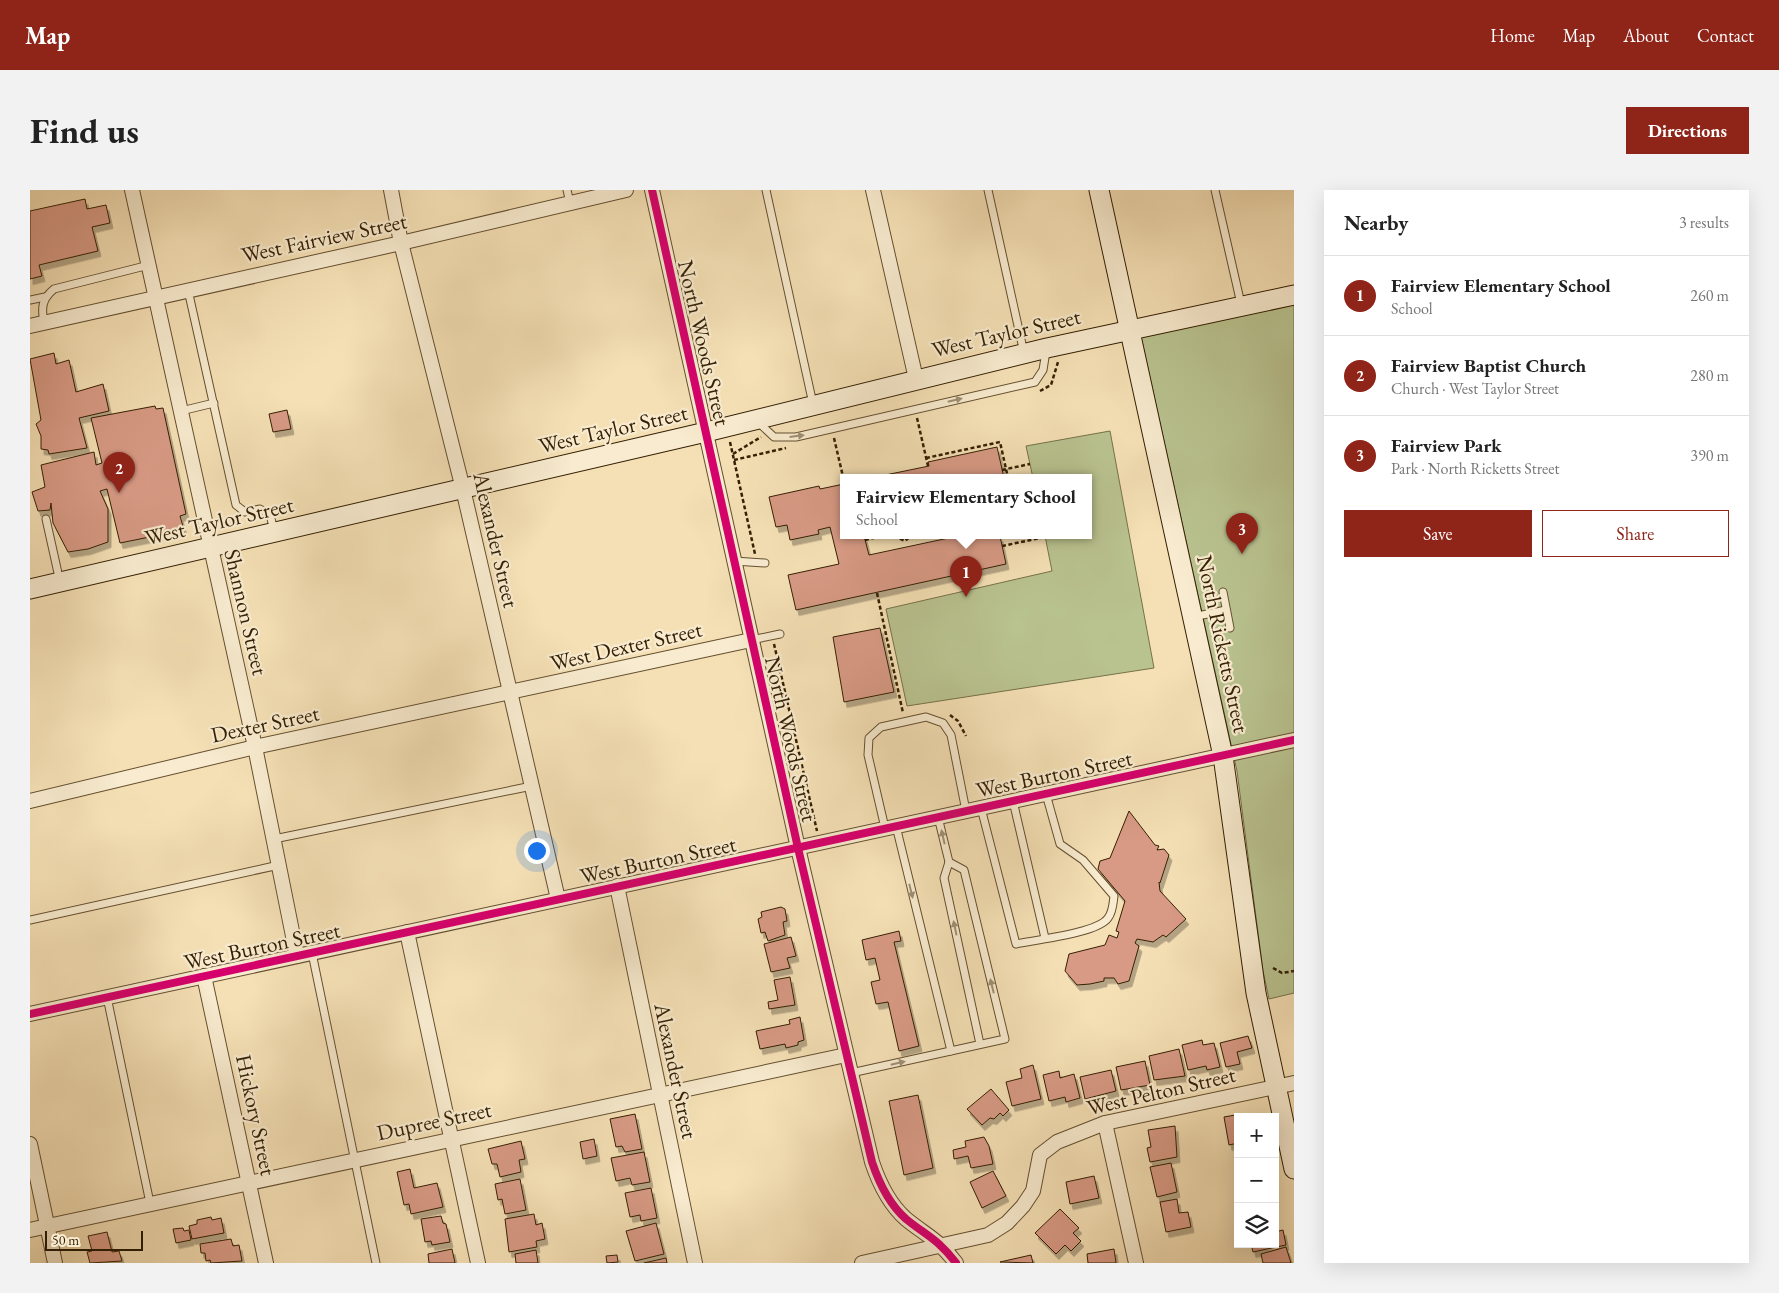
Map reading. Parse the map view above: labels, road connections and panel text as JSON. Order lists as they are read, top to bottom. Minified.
{"streets":{"main road":["West Taylor Street","North Ricketts Street"],"street":["West Fairview Street","North Woods Street","Alexander Street","Shannon Street","West Dexter Street","Dexter Street","West Burton Street","West Pelton Street","Hickory Street","Dupree Street"]},"crossings":[["West Fairview Street","Alexander Street"],["West Fairview Street","Shannon Street"],["West Taylor Street","North Woods Street"],["West Taylor Street","Alexander Street"],["West Taylor Street","Shannon Street"],["West Taylor Street","North Ricketts Street"],["North Woods Street","West Dexter Street"],["North Woods Street","West Burton Street"],["North Woods Street","West Pelton Street"],["North Woods Street","Dupree Street"],["Alexander Street","West Dexter Street"],["Alexander Street","Dexter Street"],["Alexander Street","West Burton Street"],["Alexander Street","Dupree Street"],["Shannon Street","Dexter Street"],["Shannon Street","West Burton Street"],["North Ricketts Street","West Burton Street"],["North Ricketts Street","West Pelton Street"],["West Dexter Street","Dexter Street"],["West Burton Street","Hickory Street"],["Hickory Street","Dupree Street"]],"scale_bar":"50 m","page":{"header":"Map","nav":["Home","Map","About","Contact"],"buttons":["Directions",["Save","Share"]],"title":"Find us","heading":["Nearby","3 results"],"list":[{"mark":"1","name":"Fairview Elementary School","note":"School","value":"260 m"},{"mark":"2","name":"Fairview Baptist Church","note":"Church · West Taylor Street","value":"280 m"},{"mark":"3","name":"Fairview Park","note":"Park · North Ricketts Street","value":"390 m"}],"pins":["2","3","1"],"popup":["Fairview Elementary School","School"],"map_buttons":["+","−"],"scale":"50 m"}}
